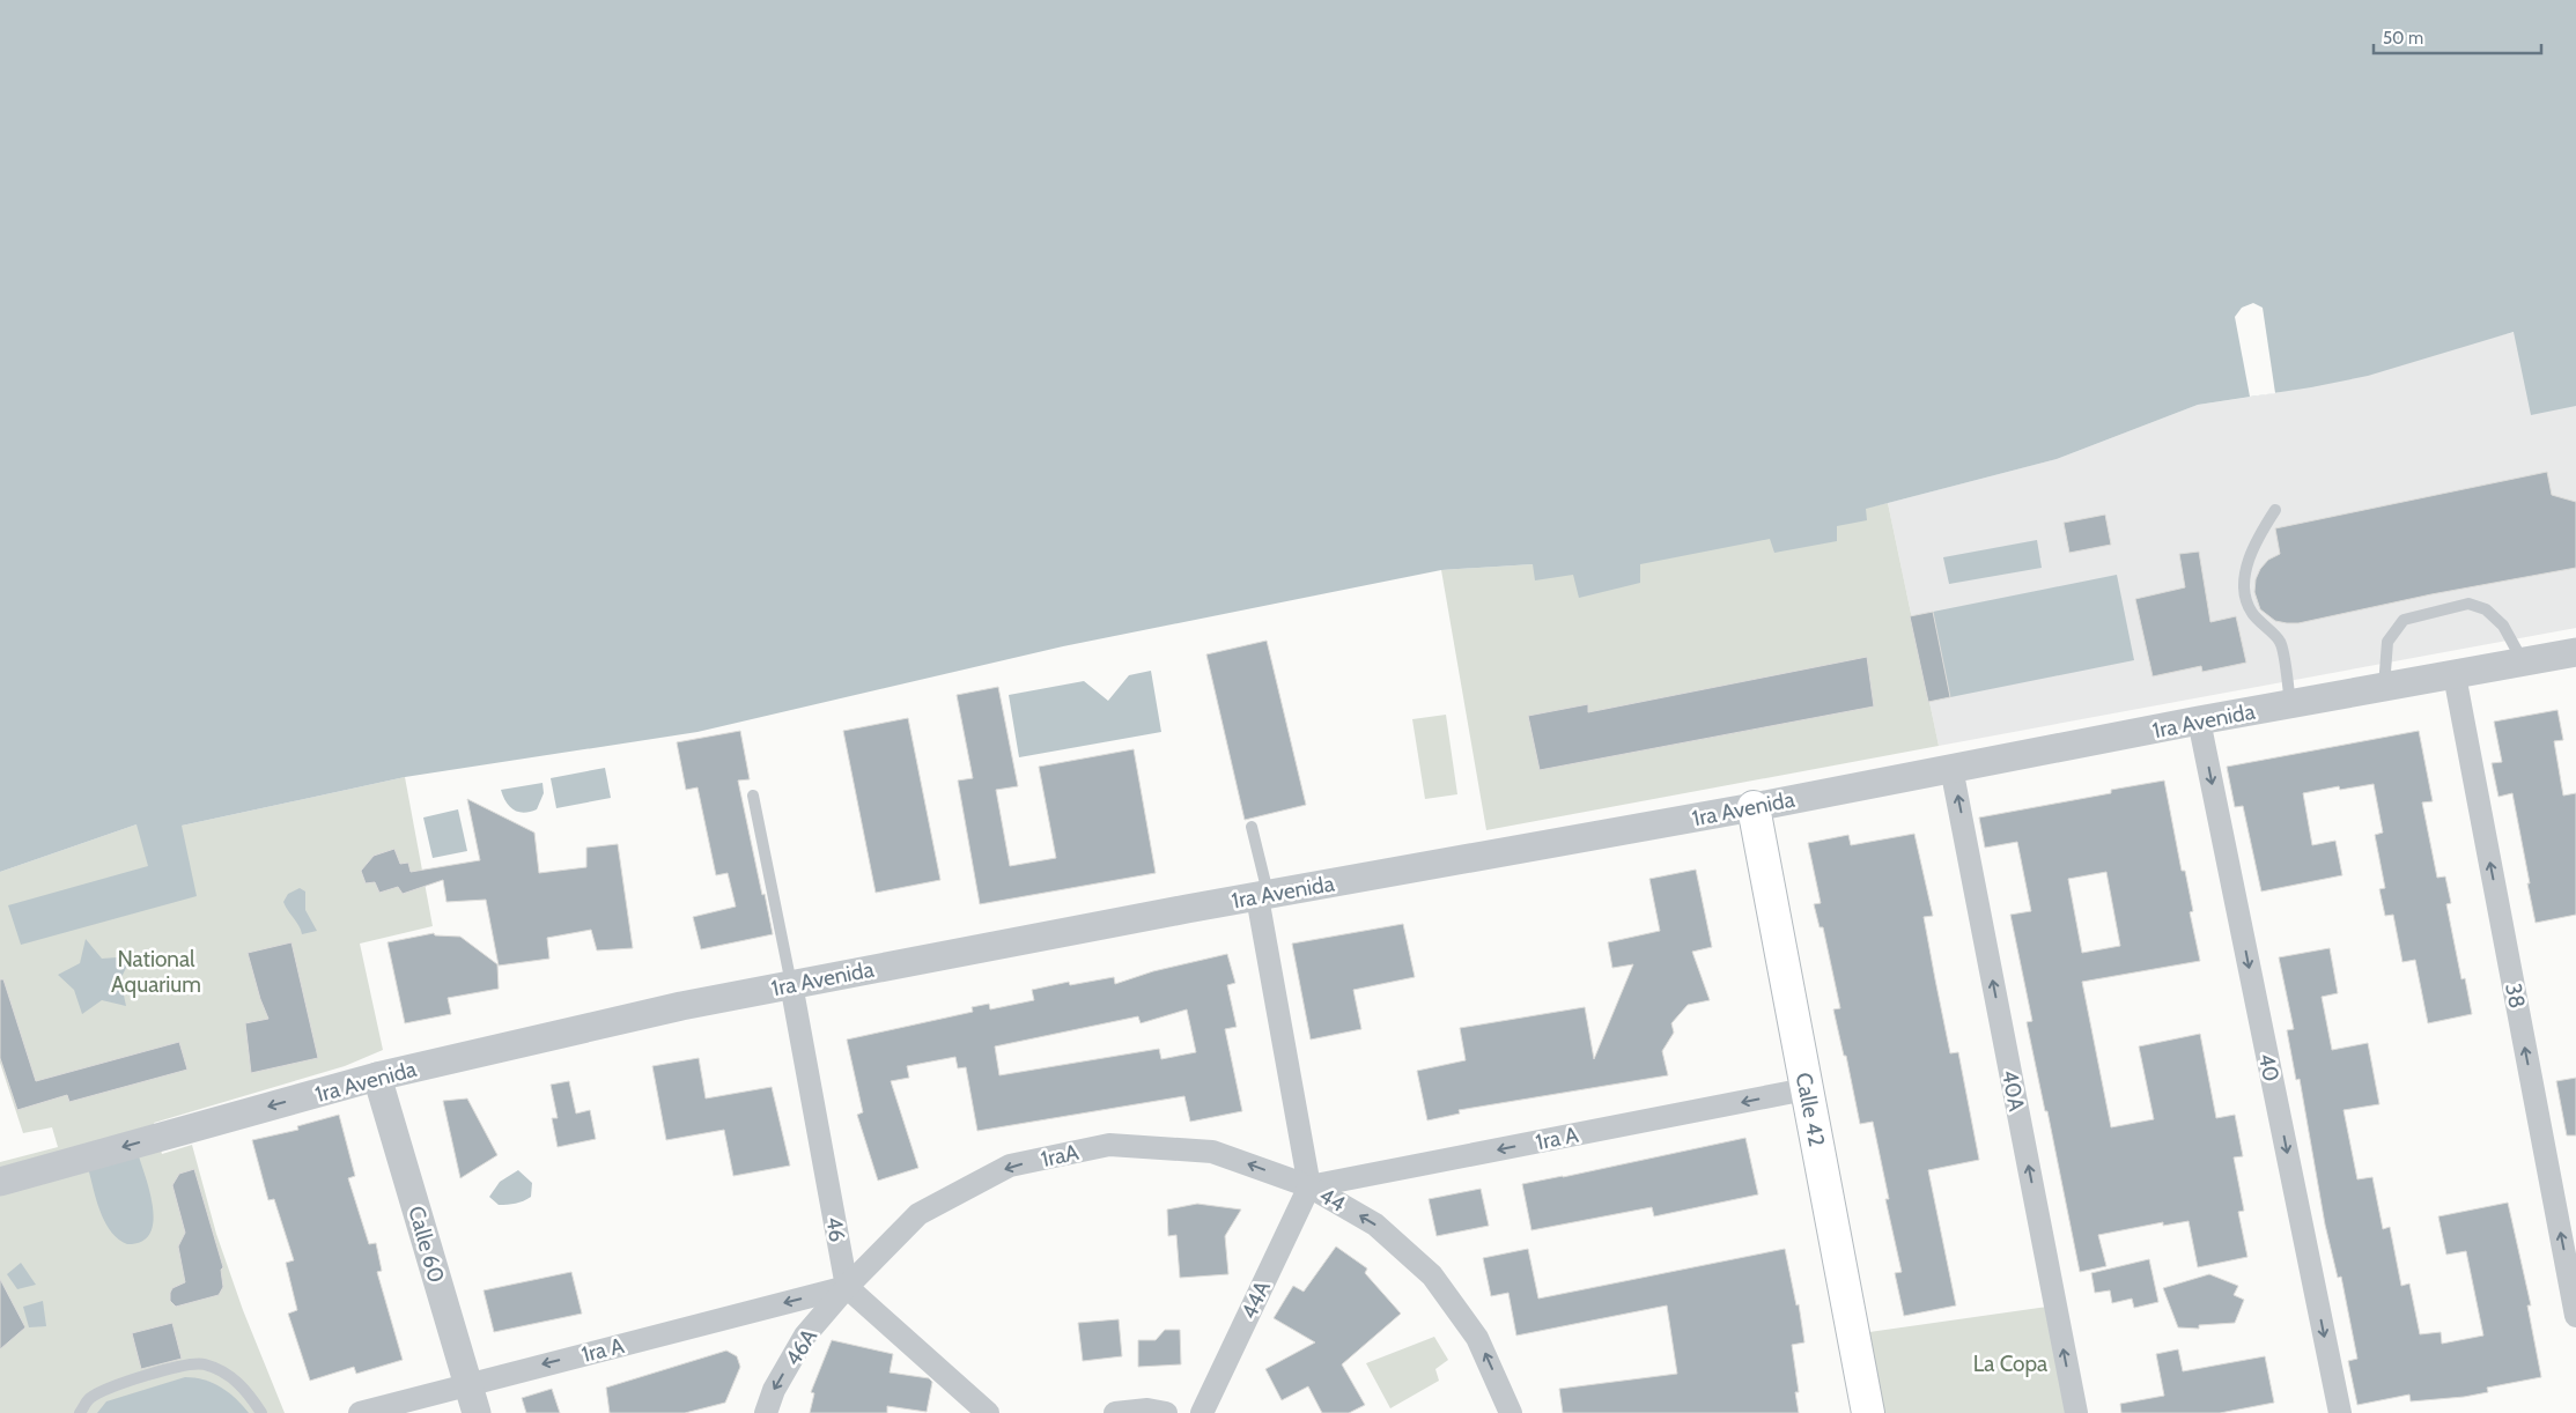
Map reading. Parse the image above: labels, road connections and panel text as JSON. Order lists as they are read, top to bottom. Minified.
{"streets":{"main road":["Calle 42"],"street":["1ra Avenida","38","40","40A","1ra A","1raA","44","46","Calle 60","44A","46A"]},"crossings":[["1ra Avenida","38"],["1ra Avenida","40"],["1ra Avenida","40A"],["1ra Avenida","Calle 42"],["1ra Avenida","44"],["1ra Avenida","46"],["1ra Avenida","Calle 60"],["Calle 42","1ra A"],["1ra A","1raA"],["1ra A","44"],["1ra A","46"],["1ra A","Calle 60"],["1ra A","44A"],["1ra A","46A"],["1raA","44"],["1raA","46"],["1raA","44A"],["1raA","46A"],["44","44A"],["46","46A"]],"one_way":["38","40","40A","1ra A","1raA","44","46A"],"parks":["National Aquarium","La Copa"],"scale_bar":"50 m"}
